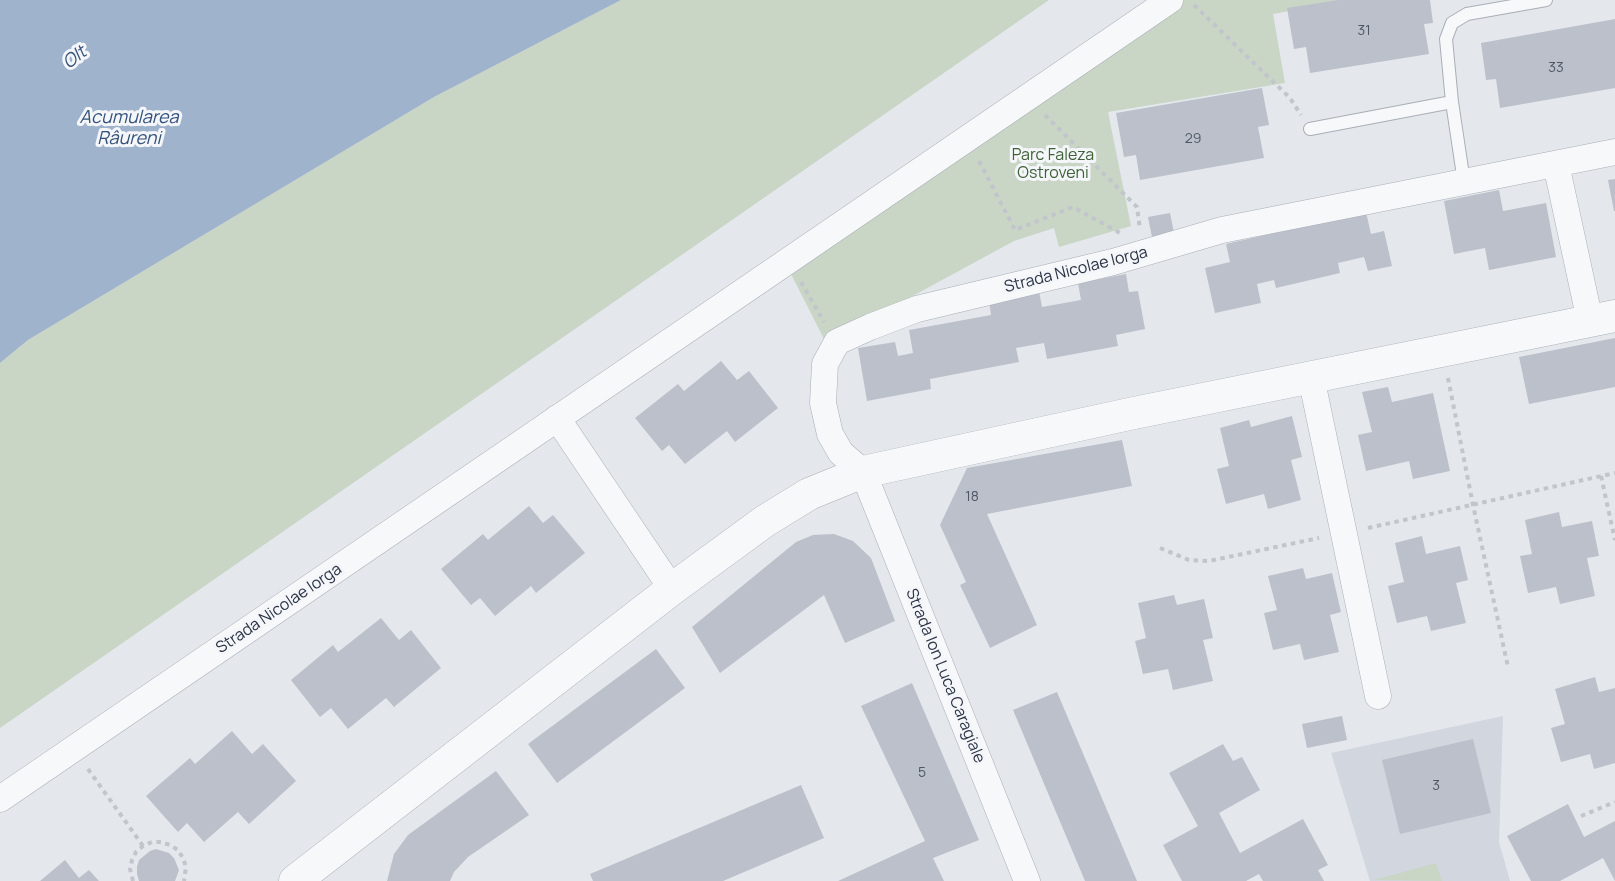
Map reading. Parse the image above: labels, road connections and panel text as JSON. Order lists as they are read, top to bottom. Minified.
{"streets":{"street":["Strada Nicolae Iorga","Strada Ion Luca Caragiale"]},"crossings":[["Strada Nicolae Iorga","Strada Ion Luca Caragiale"]],"water":["Olt","Acumularea Râureni"],"parks":["Parc Faleza Ostroveni"],"house_numbers":["31","33","29","18","5","3"]}
